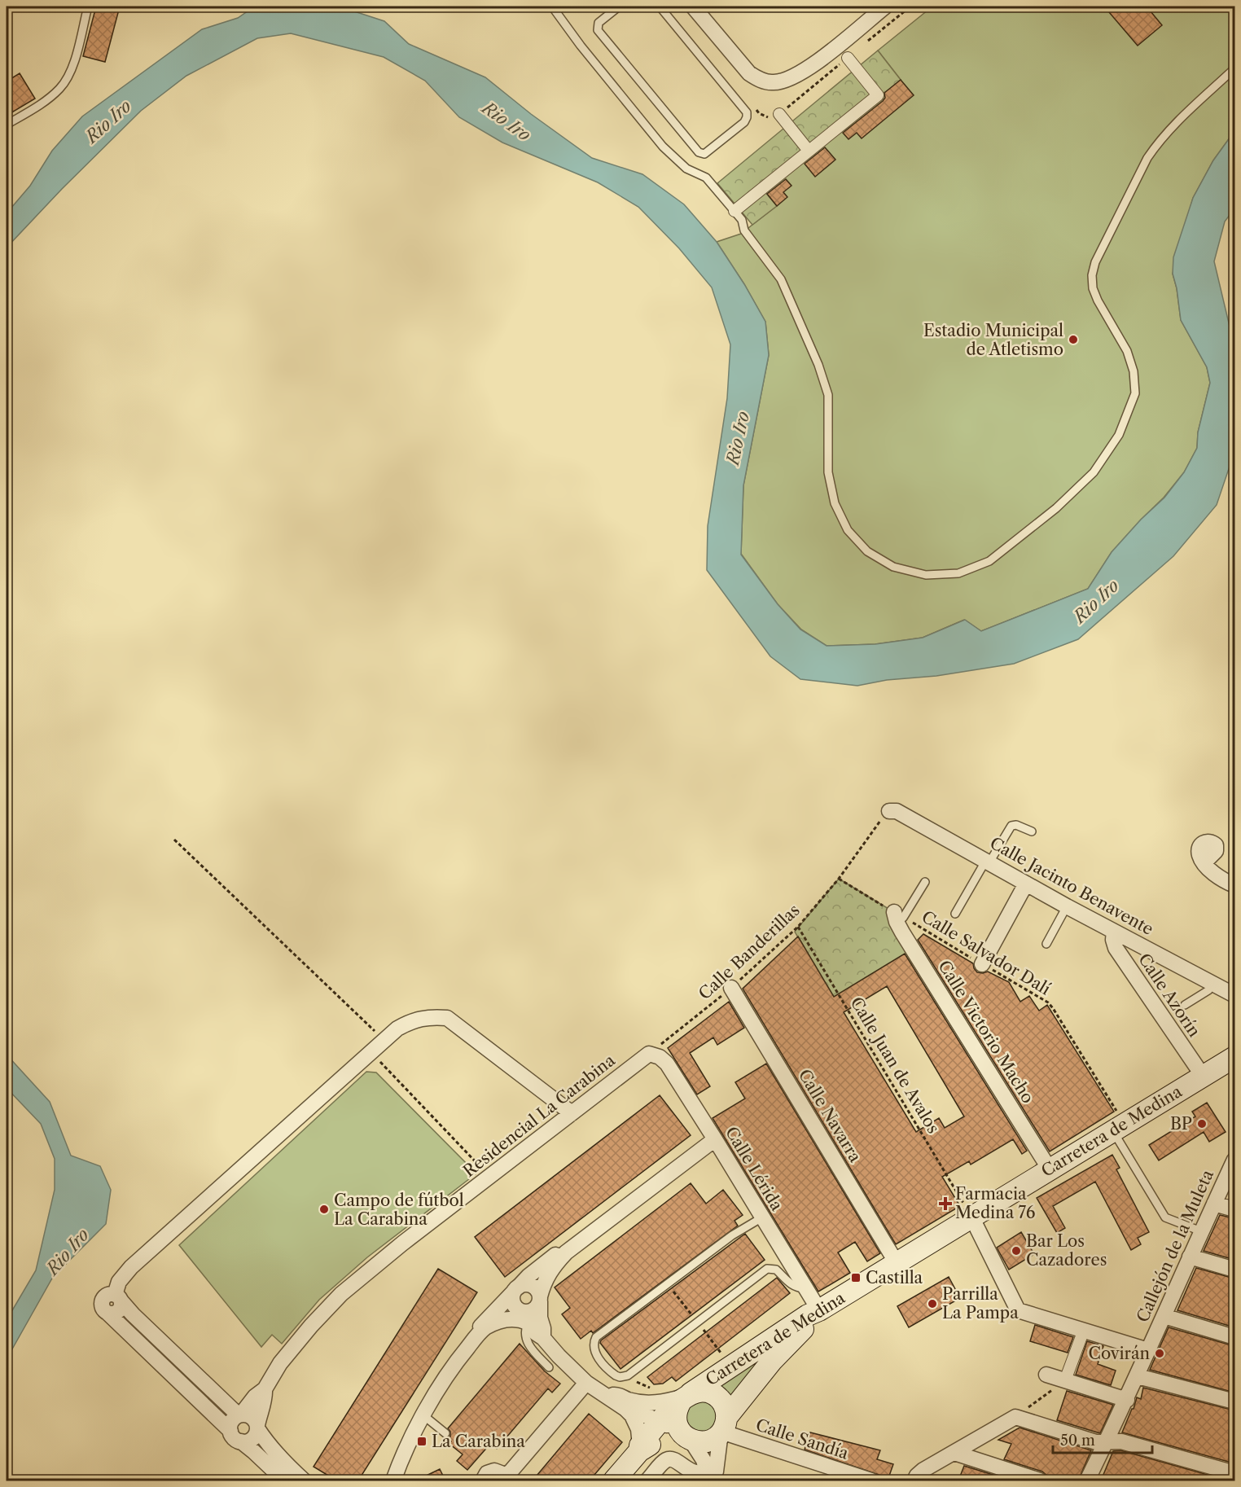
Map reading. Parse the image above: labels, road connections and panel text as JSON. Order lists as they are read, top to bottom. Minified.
{"streets":{"main road":["Carretera de Medina"],"street":["Calle Jacinto Benavente","Calle Azorín","Calle Victorio Macho","Residencial La Carabina","Calle Navarra","Calle Lérida","Callejón de la Muleta","Calle Sandía"],"path":["Calle Banderillas","Calle Salvador Dalí","Calle Juan de Avalos"]},"crossings":[["Calle Jacinto Benavente","Calle Banderillas"],["Calle Jacinto Benavente","Calle Azorín"],["Calle Banderillas","Calle Salvador Dalí"],["Calle Banderillas","Calle Juan de Avalos"],["Calle Banderillas","Residencial La Carabina"],["Calle Banderillas","Calle Navarra"],["Calle Banderillas","Calle Lérida"],["Calle Salvador Dalí","Calle Victorio Macho"],["Calle Salvador Dalí","Carretera de Medina"],["Calle Azorín","Carretera de Medina"],["Calle Victorio Macho","Carretera de Medina"],["Calle Juan de Avalos","Carretera de Medina"],["Residencial La Carabina","Calle Lérida"],["Calle Navarra","Carretera de Medina"],["Carretera de Medina","Calle Lérida"],["Carretera de Medina","Calle Sandía"]],"water":["Rio Iro"],"places":{"other":["Estadio Municipal de Atletismo","BP","Campo de fútbol La Carabina","Bar Los Cazadores","Parrilla La Pampa","Covirán"],"health":["Farmacia Medina 76"],"transit":["Castilla","La Carabina"]},"scale_bar":"50 m"}
